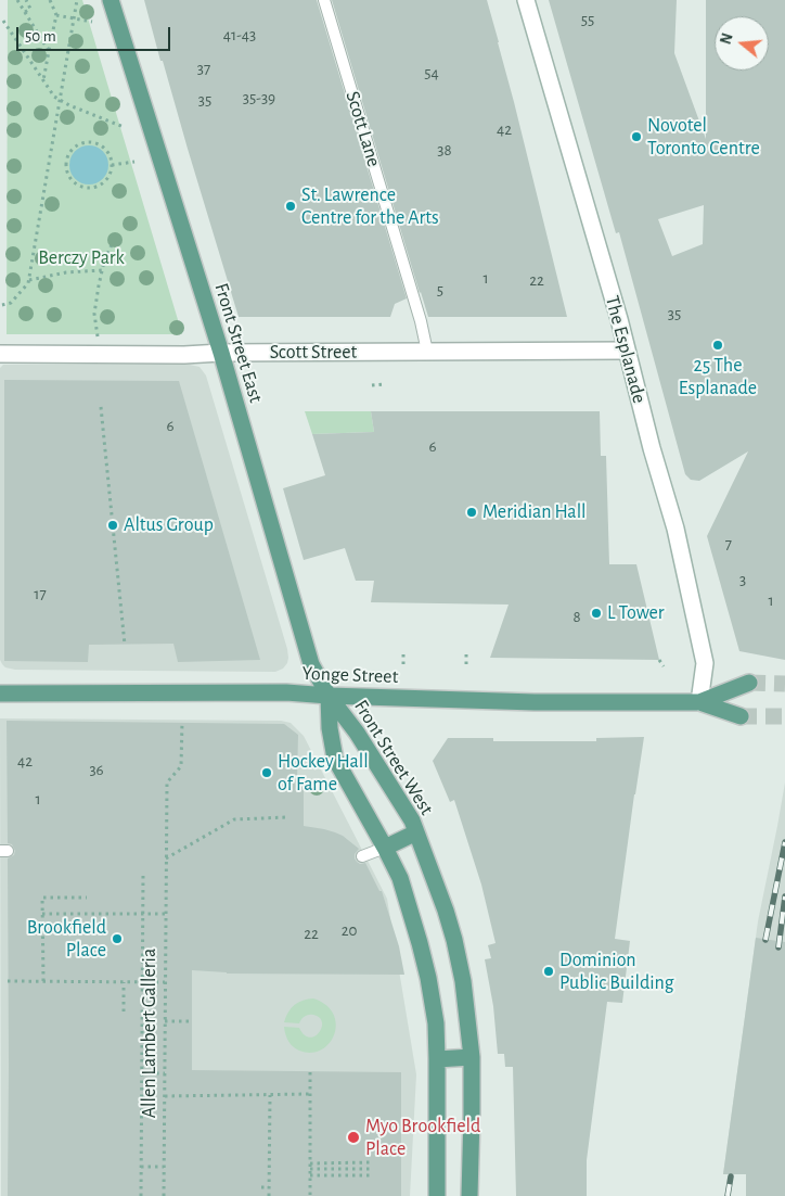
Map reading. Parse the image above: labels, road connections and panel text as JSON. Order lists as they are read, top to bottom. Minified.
{"streets":{"main road":["Front Street East","Yonge Street","Front Street West"],"street":["The Esplanade","Scott Street"],"lane":["Scott Lane"],"path":["Allen Lambert Galleria"]},"crossings":[["Scott Lane","Scott Street"],["Front Street East","Scott Street"],["Front Street East","Yonge Street"],["Front Street East","Front Street West"],["The Esplanade","Scott Street"],["The Esplanade","Yonge Street"],["Yonge Street","Front Street West"]],"parks":["Berczy Park"],"places":["Novotel Toronto Centre","St. Lawrence Centre for the Arts","25 The Esplanade","Meridian Hall","Altus Group","L Tower","Hockey Hall of Fame","Brookfield Place","Dominion Public Building","Myo Brookfield Place"],"house_numbers":["55","41-43","37","54","35-39","35","42","38","1","22","5","35","6","6","7","3","17","1","8","42","36","1","20","22"],"scale_bar":"50 m","north":"left"}
